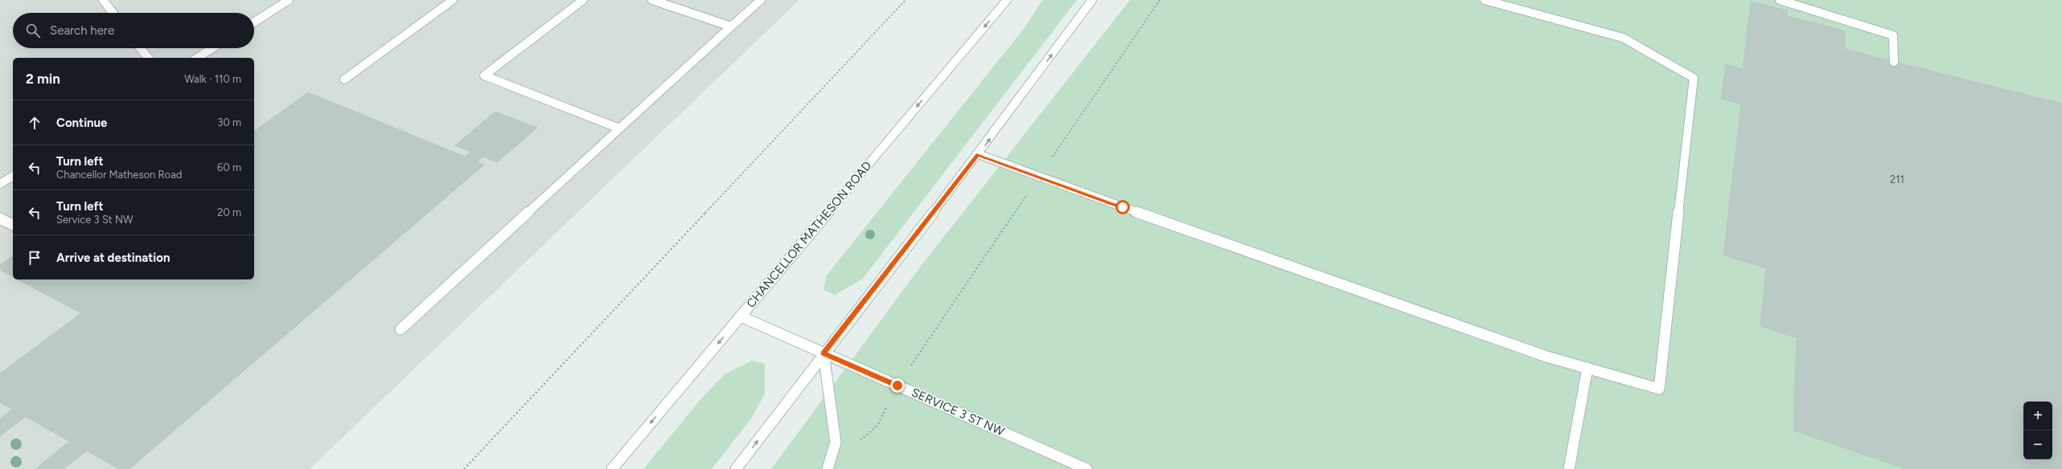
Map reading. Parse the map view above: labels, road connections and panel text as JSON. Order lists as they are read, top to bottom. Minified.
{"streets":{"main road":["CHANCELLOR MATHESON ROAD","SERVICE 3 ST NW"]},"crossings":[["CHANCELLOR MATHESON ROAD","SERVICE 3 ST NW"]],"house_numbers":["211"],"page":{"search":"Search here","heading":["2 min","Walk · 110 m"],"list":[["Continue","30 m"],["Turn left","Chancellor Matheson Road","60 m"],["Turn left","Service 3 St NW","20 m"],"Arrive at destination"],"map_buttons":["+","−"]}}
